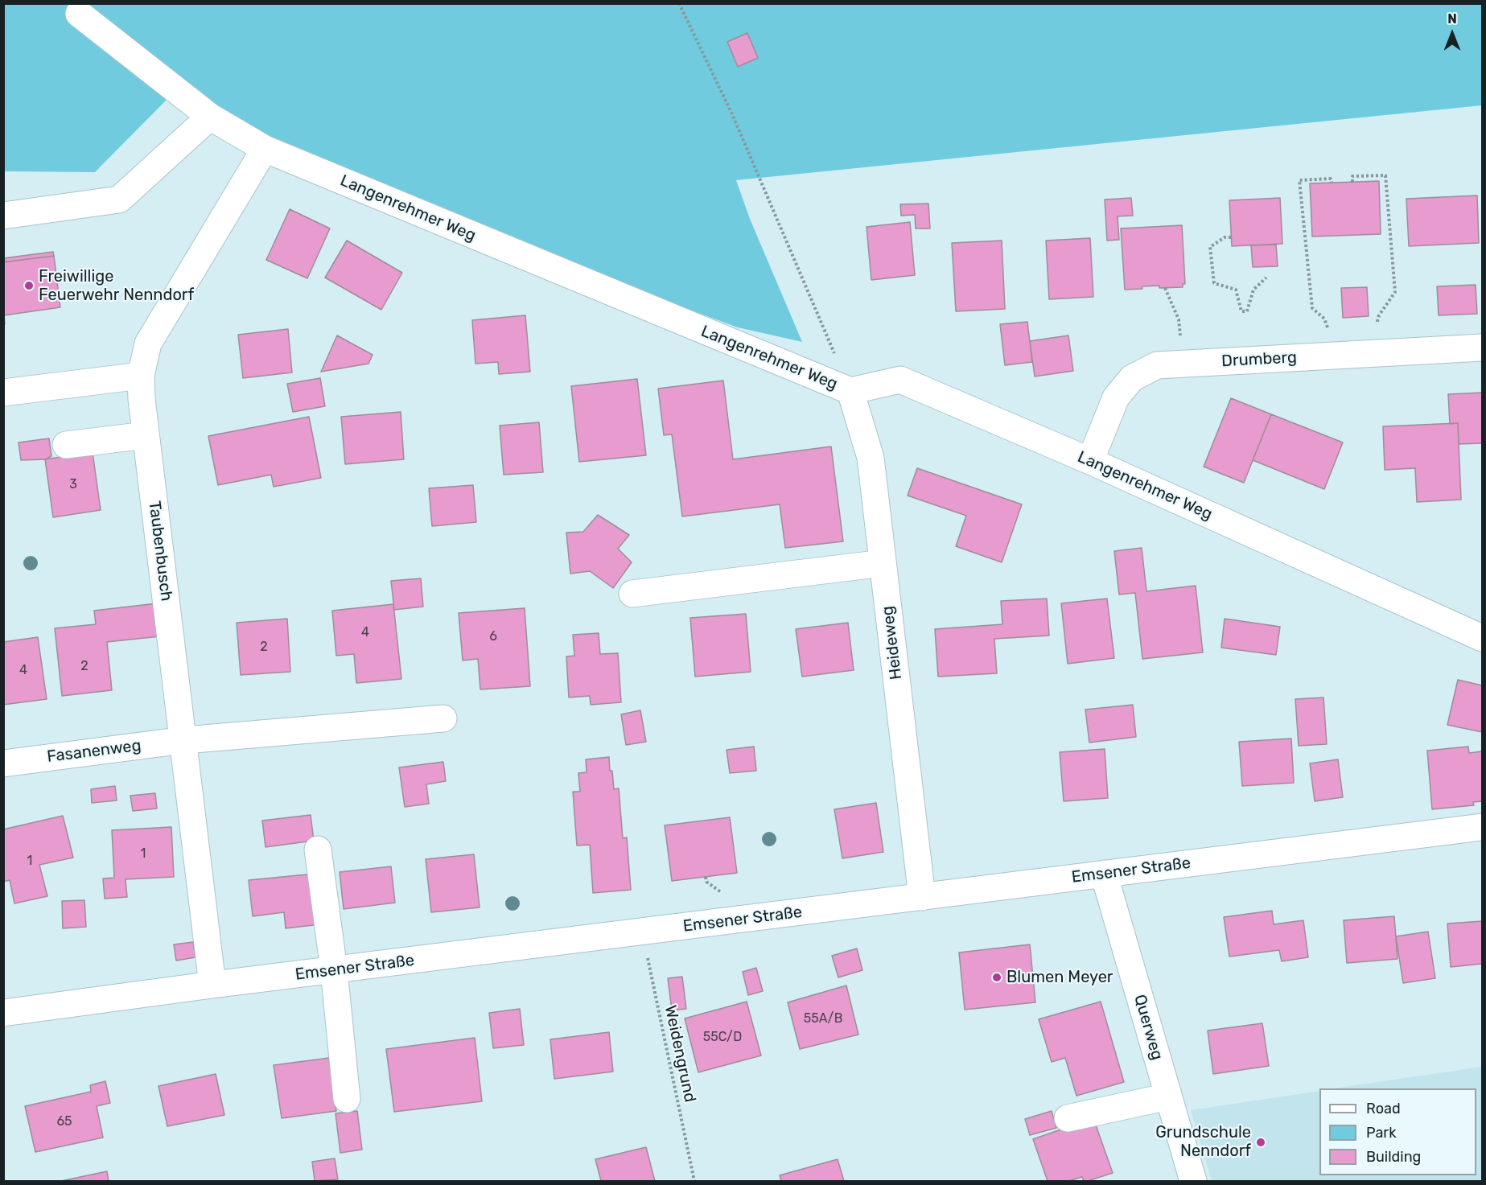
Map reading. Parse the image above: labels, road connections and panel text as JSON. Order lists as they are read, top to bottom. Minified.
{"streets":{"street":["Langenrehmer Weg","Drumberg","Taubenbusch","Heideweg","Fasanenweg","Emsener Straße","Querweg"],"path":["Weidengrund"]},"crossings":[["Langenrehmer Weg","Drumberg"],["Langenrehmer Weg","Taubenbusch"],["Langenrehmer Weg","Heideweg"],["Taubenbusch","Fasanenweg"],["Taubenbusch","Emsener Straße"],["Heideweg","Emsener Straße"],["Emsener Straße","Querweg"],["Emsener Straße","Weidengrund"]],"places":["Freiwillige Feuerwehr Nenndorf","Blumen Meyer","Grundschule Nenndorf"],"house_numbers":["3","4","6","2","2","4","1","1","55A/B","55C/D","65"],"legend":["Road","Park","Building"],"north":"top"}
